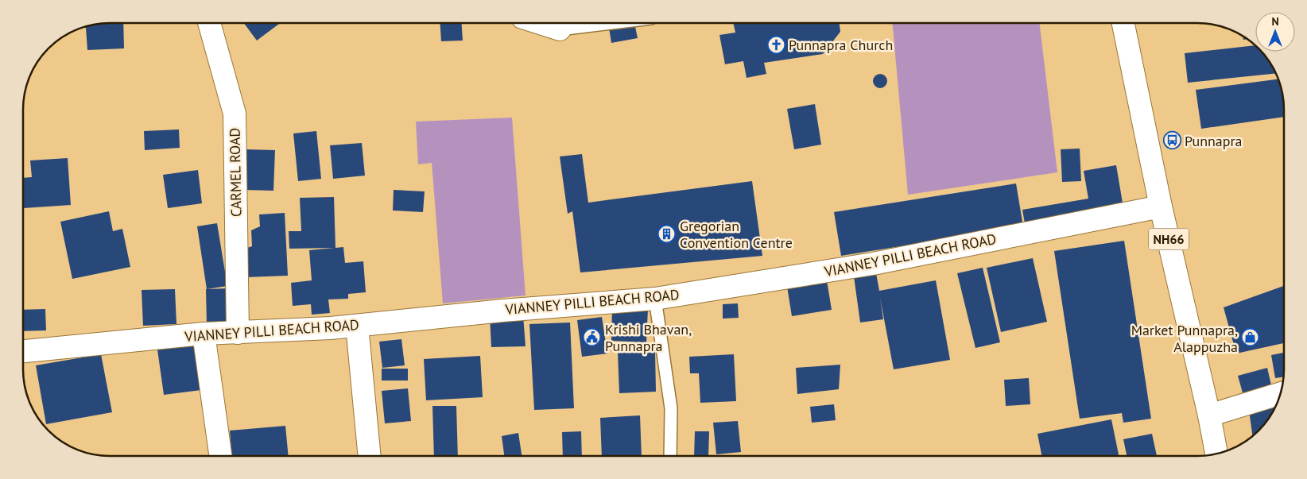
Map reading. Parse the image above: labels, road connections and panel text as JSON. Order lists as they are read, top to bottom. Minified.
{"streets":{"main road":["CARMEL ROAD","NH66","VIANNEY PILLI BEACH ROAD"]},"crossings":[["CARMEL ROAD","VIANNEY PILLI BEACH ROAD"],["NH66","VIANNEY PILLI BEACH ROAD"]],"places":{"church":["Punnapra Church"],"bus stop":["Punnapra"],"building":["Gregorian Convention Centre"],"public building":["Krishi Bhavan, Punnapra"],"shop":["Market Punnapra, Alappuzha"]},"north":"top"}
